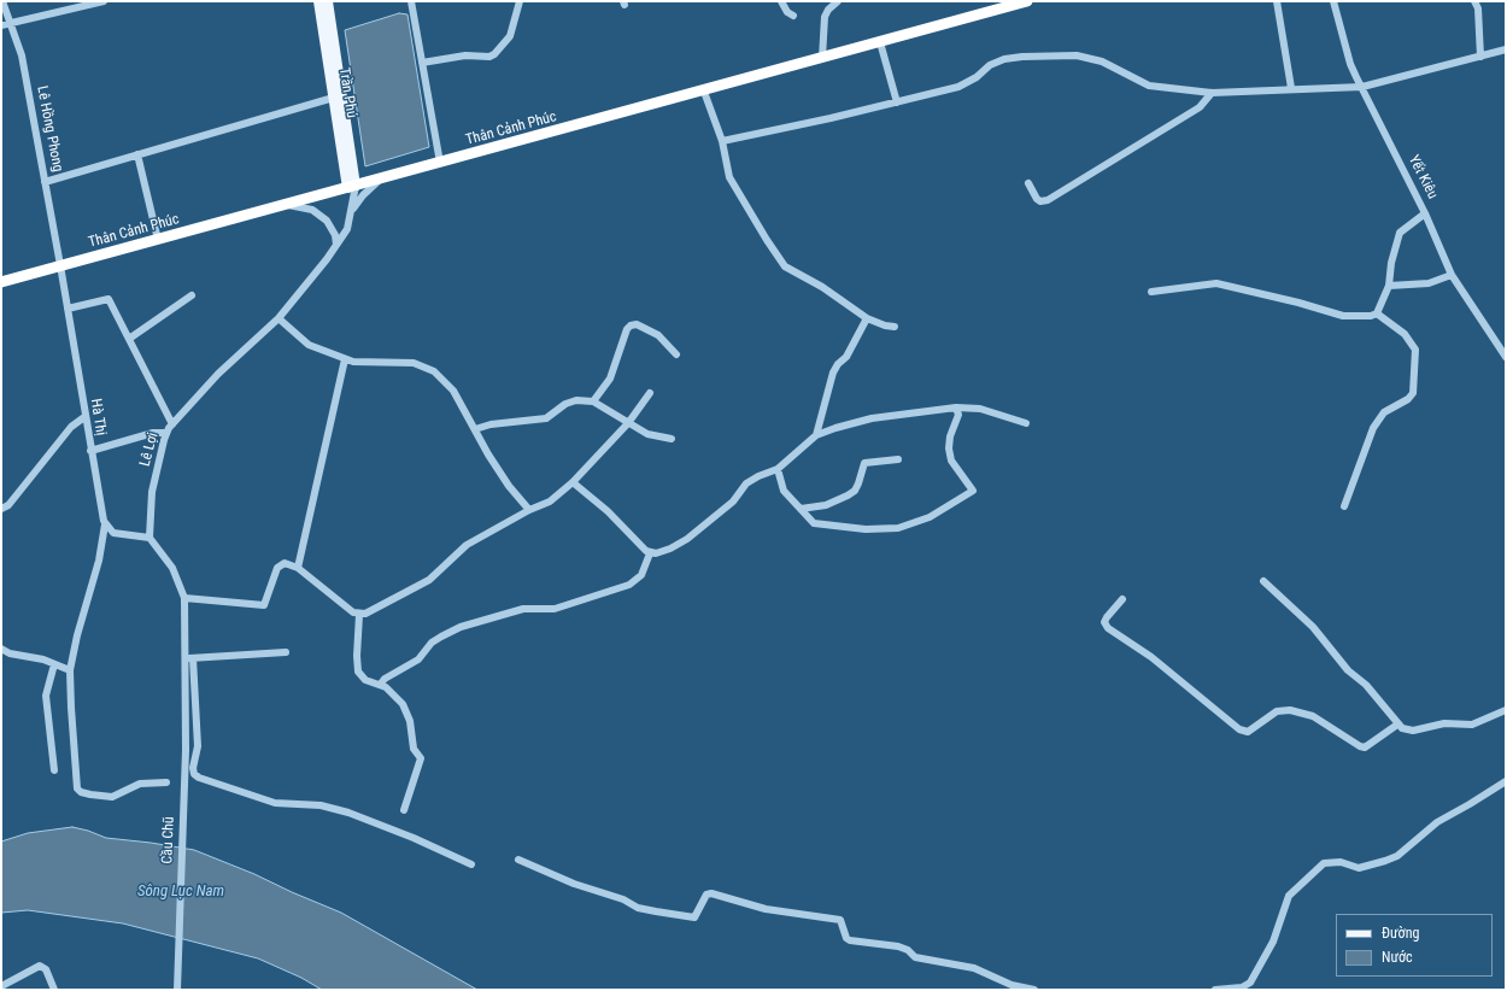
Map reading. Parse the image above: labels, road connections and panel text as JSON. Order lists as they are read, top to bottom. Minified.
{"streets":{"highway":["Thân Cảnh Phúc"],"main road":["Trần Phú"],"street":["Lê Hồng Phong","Yết Kiêu","Hà Thị","Lê Lợi","Cầu Chũ"]},"crossings":[["Trần Phú","Thân Cảnh Phúc"],["Lê Hồng Phong","Thân Cảnh Phúc"],["Lê Hồng Phong","Hà Thị"],["Thân Cảnh Phúc","Hà Thị"]],"water":["Sông Lục Nam"],"legend":["Đường","Nước"]}
